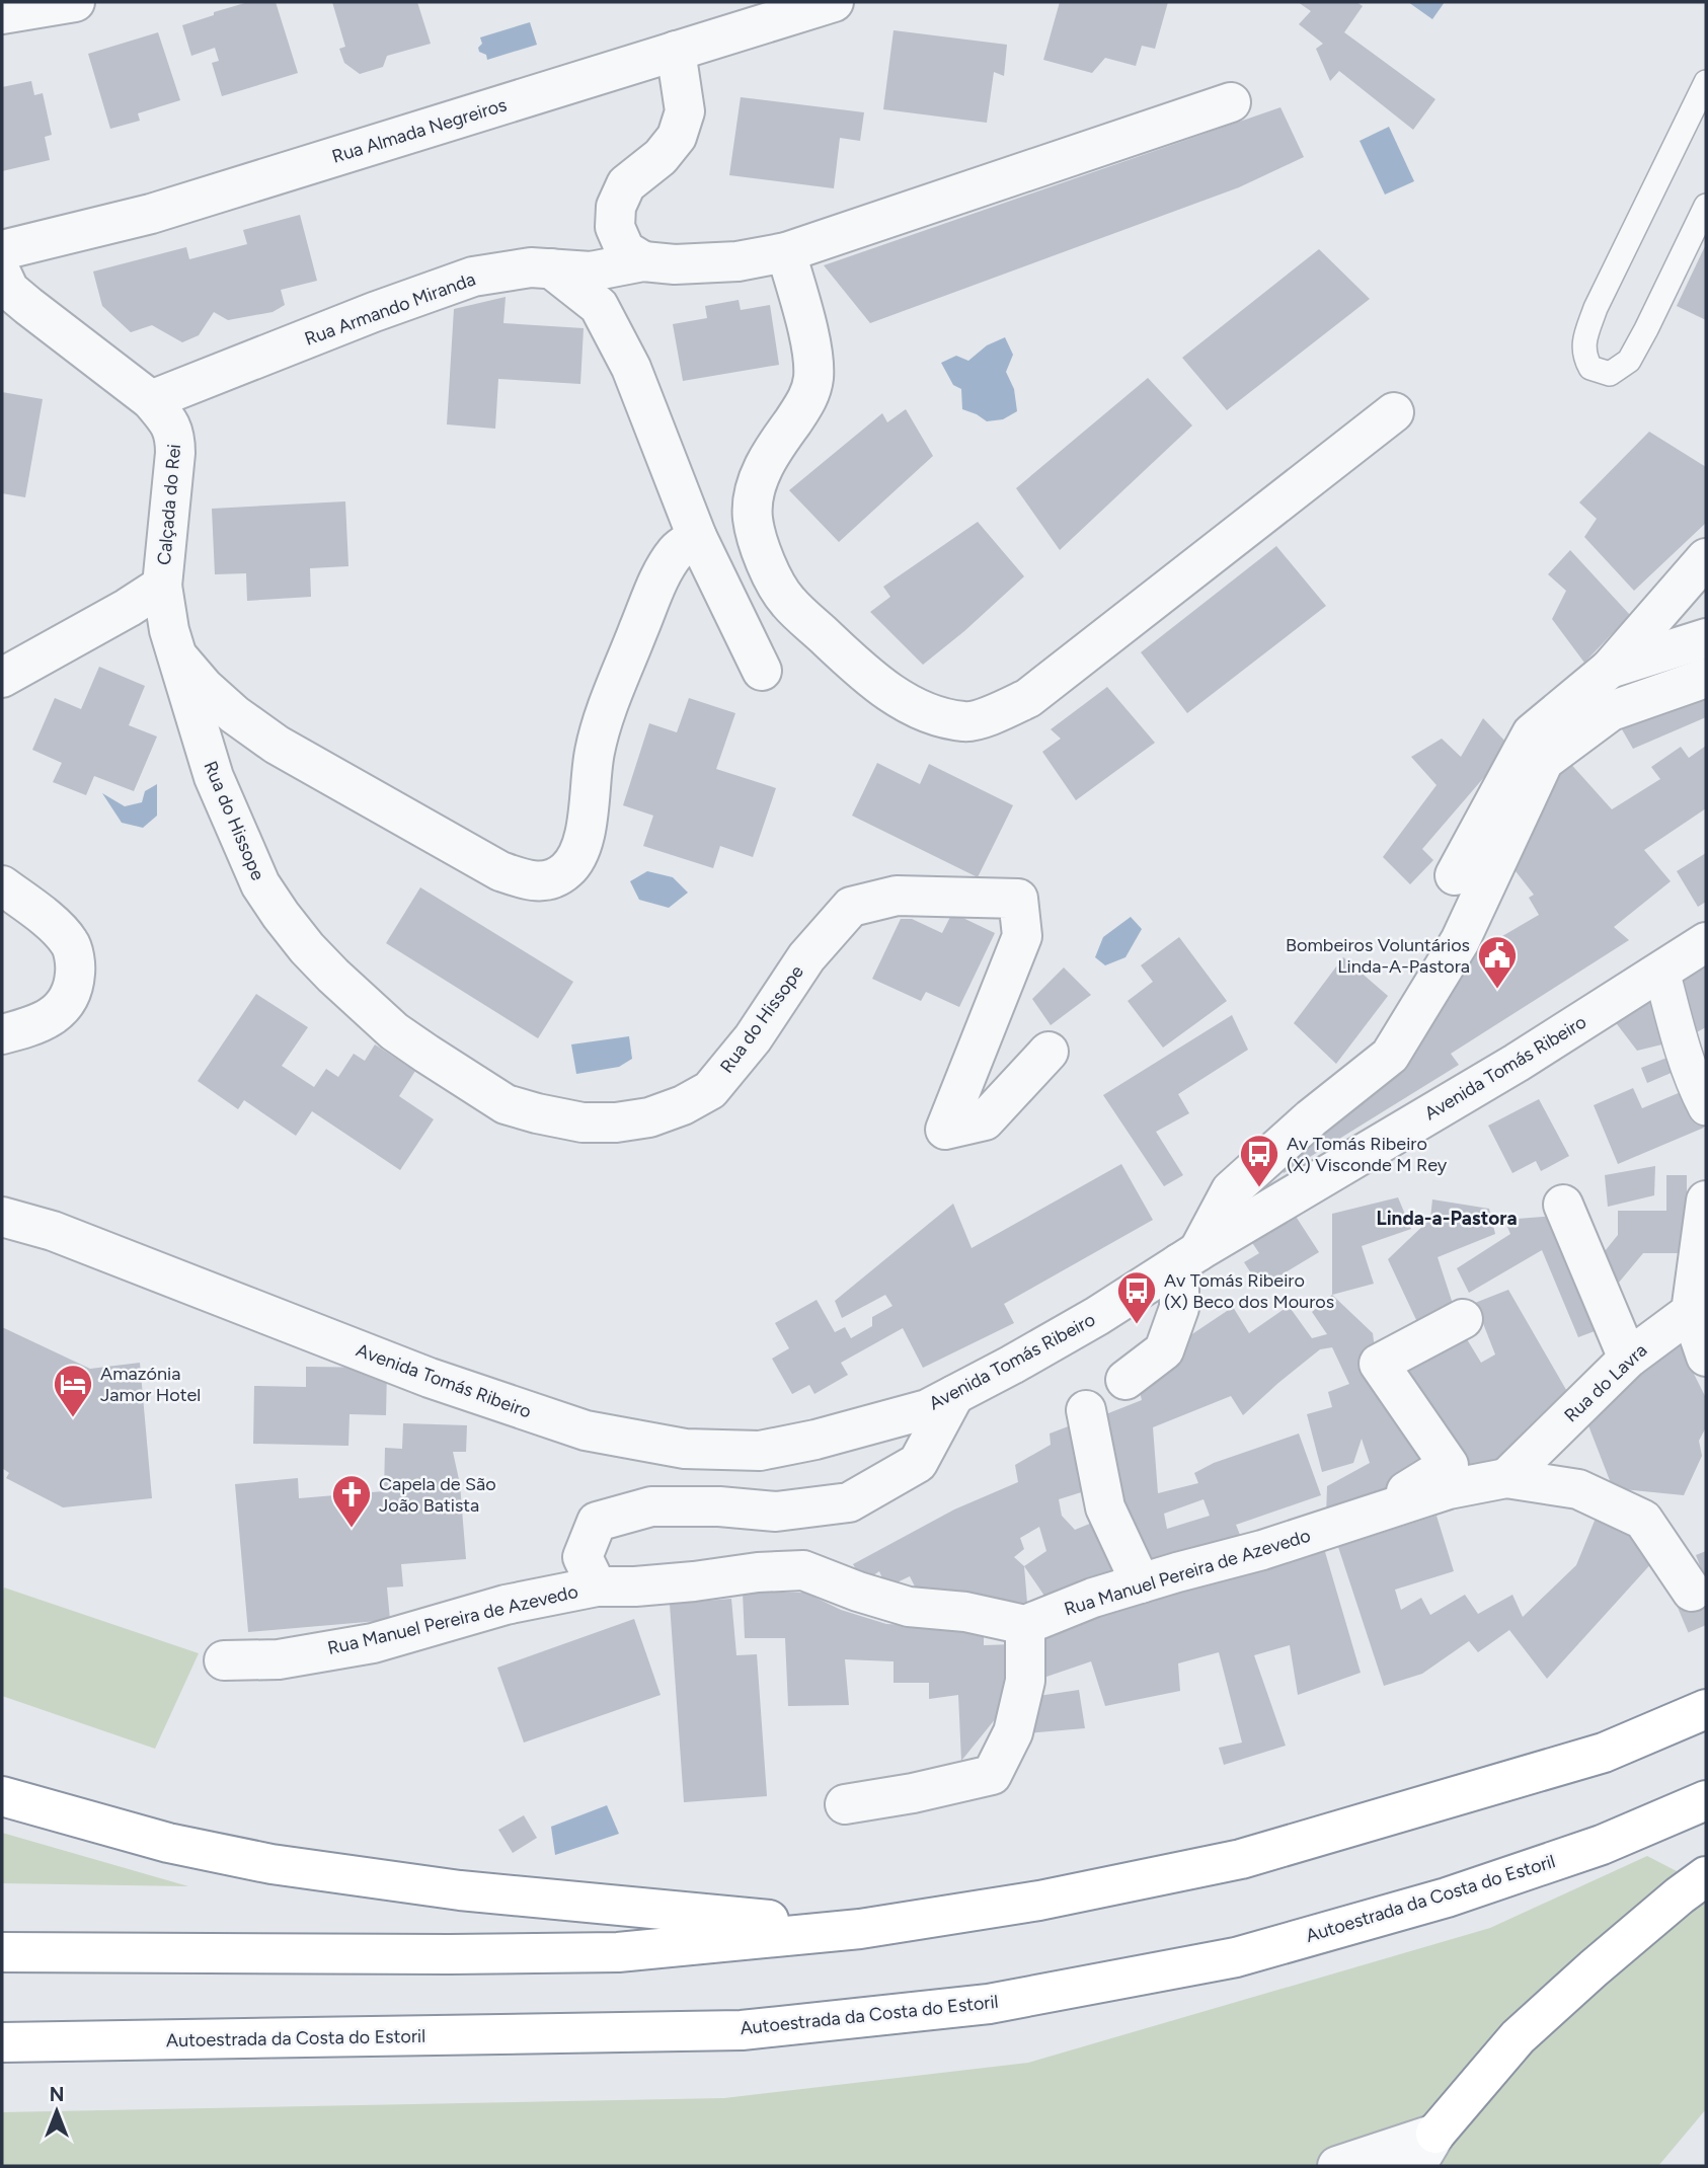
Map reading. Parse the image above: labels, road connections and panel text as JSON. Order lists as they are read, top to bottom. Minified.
{"streets":{"highway":["Autoestrada da Costa do Estoril"],"street":["Rua Almada Negreiros","Rua Armando Miranda","Calçada do Rei","Rua do Hissope","Avenida Tomás Ribeiro","Rua do Lavra","Rua Manuel Pereira de Azevedo"]},"crossings":[["Rua Armando Miranda","Calçada do Rei"],["Calçada do Rei","Rua do Hissope"],["Avenida Tomás Ribeiro","Rua Manuel Pereira de Azevedo"],["Rua do Lavra","Rua Manuel Pereira de Azevedo"]],"districts":["Linda-a-Pastora"],"places":{"public building":["Bombeiros Voluntários Linda-A-Pastora"],"bus stop":["Av Tomás Ribeiro (X) Visconde M Rey","Av Tomás Ribeiro (X) Beco dos Mouros"],"hotel":["Amazónia Jamor Hotel"],"church":["Capela de São João Batista"]},"north":"top"}
